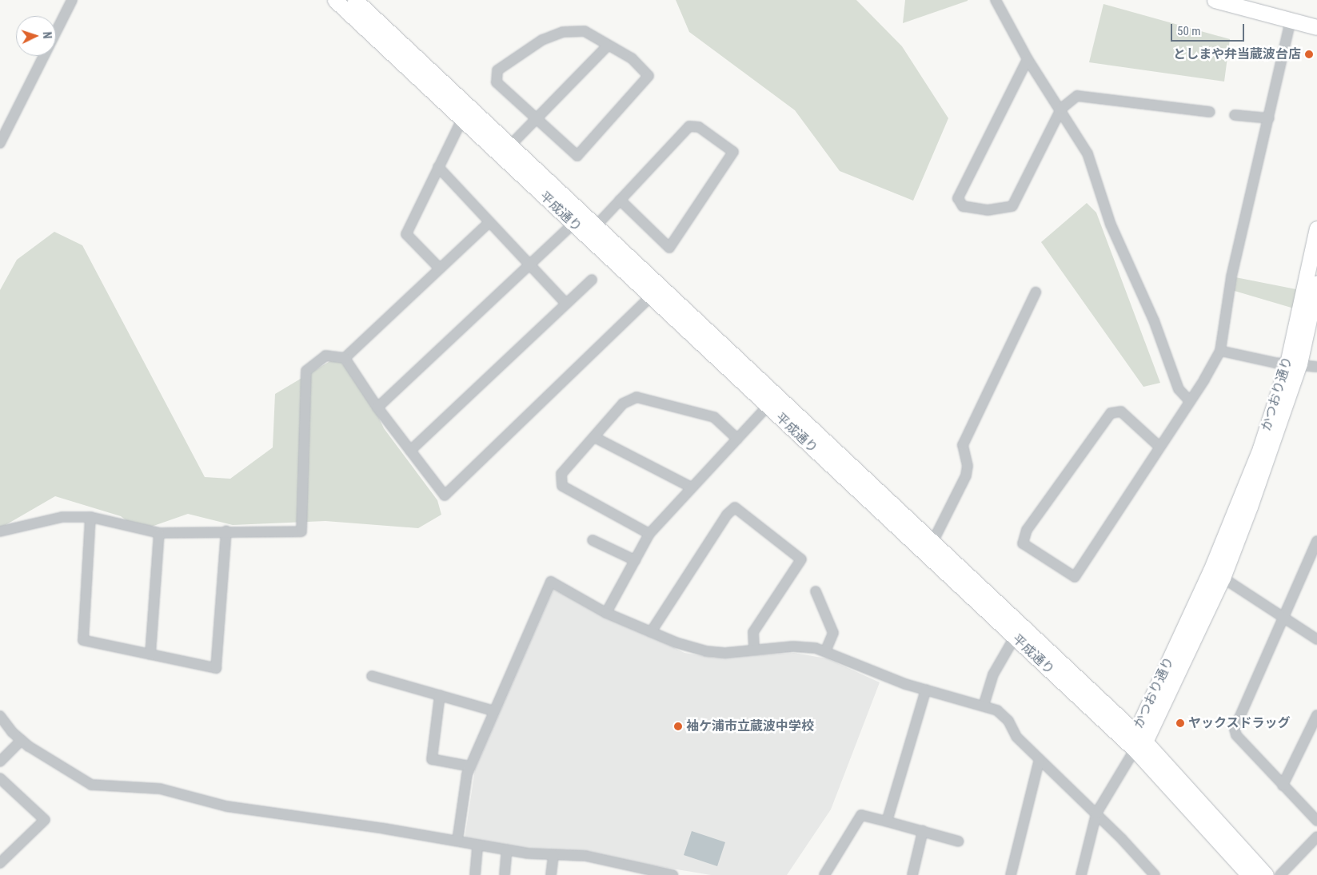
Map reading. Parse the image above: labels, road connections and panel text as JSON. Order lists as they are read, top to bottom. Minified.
{"streets":{"street":["平成通り","かつおり通り"]},"crossings":[["平成通り","かつおり通り"]],"places":["としまや弁当蔵波台店","ヤックスドラッグ","袖ケ浦市立蔵波中学校"],"scale_bar":"50 m","north":"right"}
